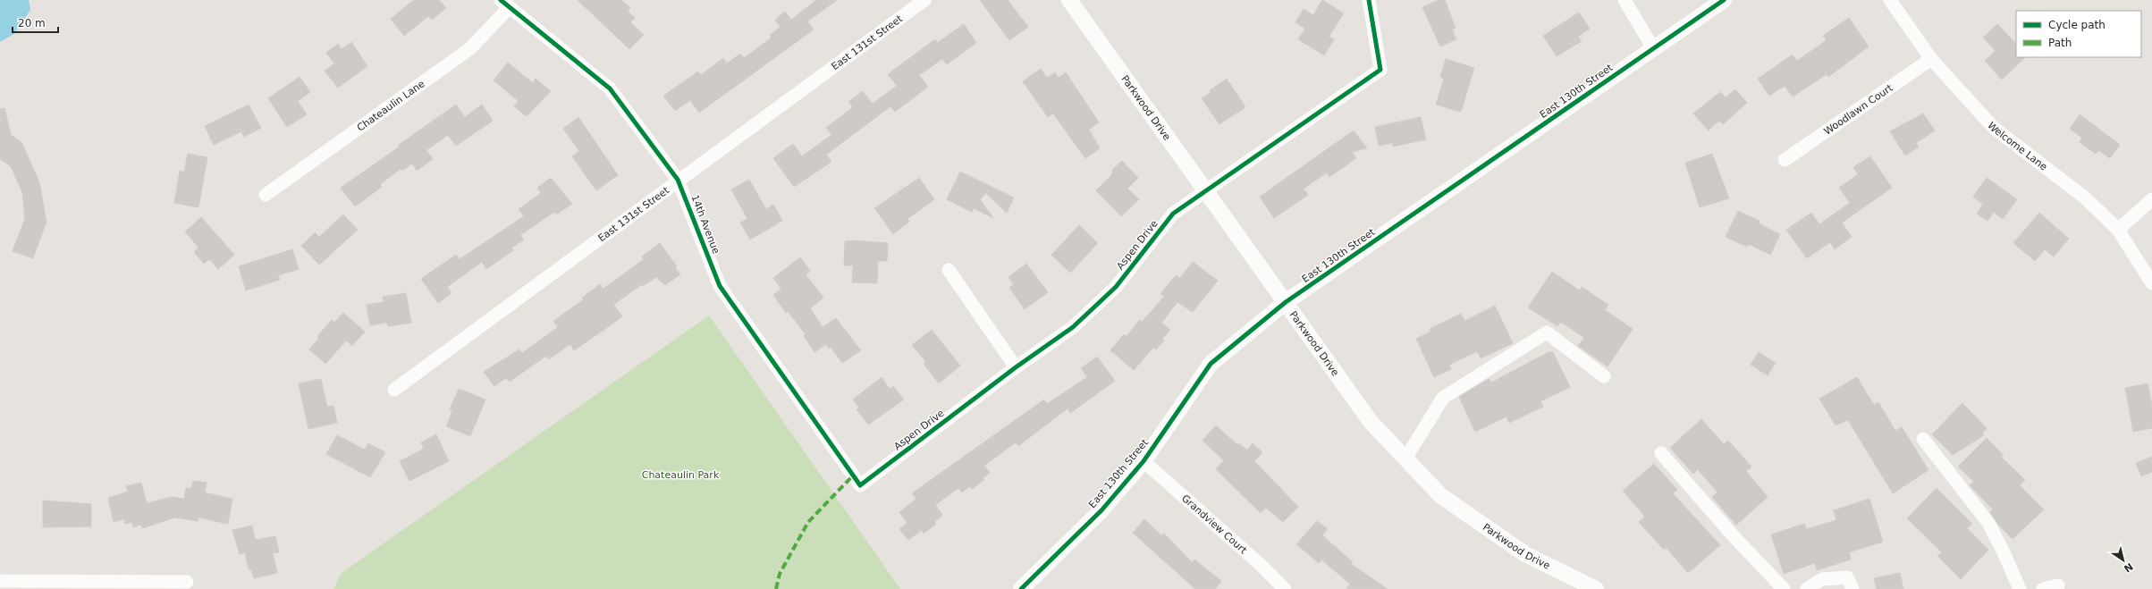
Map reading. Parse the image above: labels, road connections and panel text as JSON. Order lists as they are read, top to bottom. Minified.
{"streets":{"street":["East 131st Street","East 130th Street","Chateaulin Lane","Parkwood Drive","Woodlawn Court","Welcome Lane","14th Avenue","Aspen Drive","Grandview Court"]},"crossings":[["East 131st Street","14th Avenue"],["East 130th Street","Parkwood Drive"],["East 130th Street","Grandview Court"],["Chateaulin Lane","14th Avenue"],["Parkwood Drive","Aspen Drive"],["Woodlawn Court","Welcome Lane"],["14th Avenue","Aspen Drive"]],"parks":["Chateaulin Park"],"legend":["Cycle path","Path"],"scale_bar":"20 m","north":"bottom right"}
